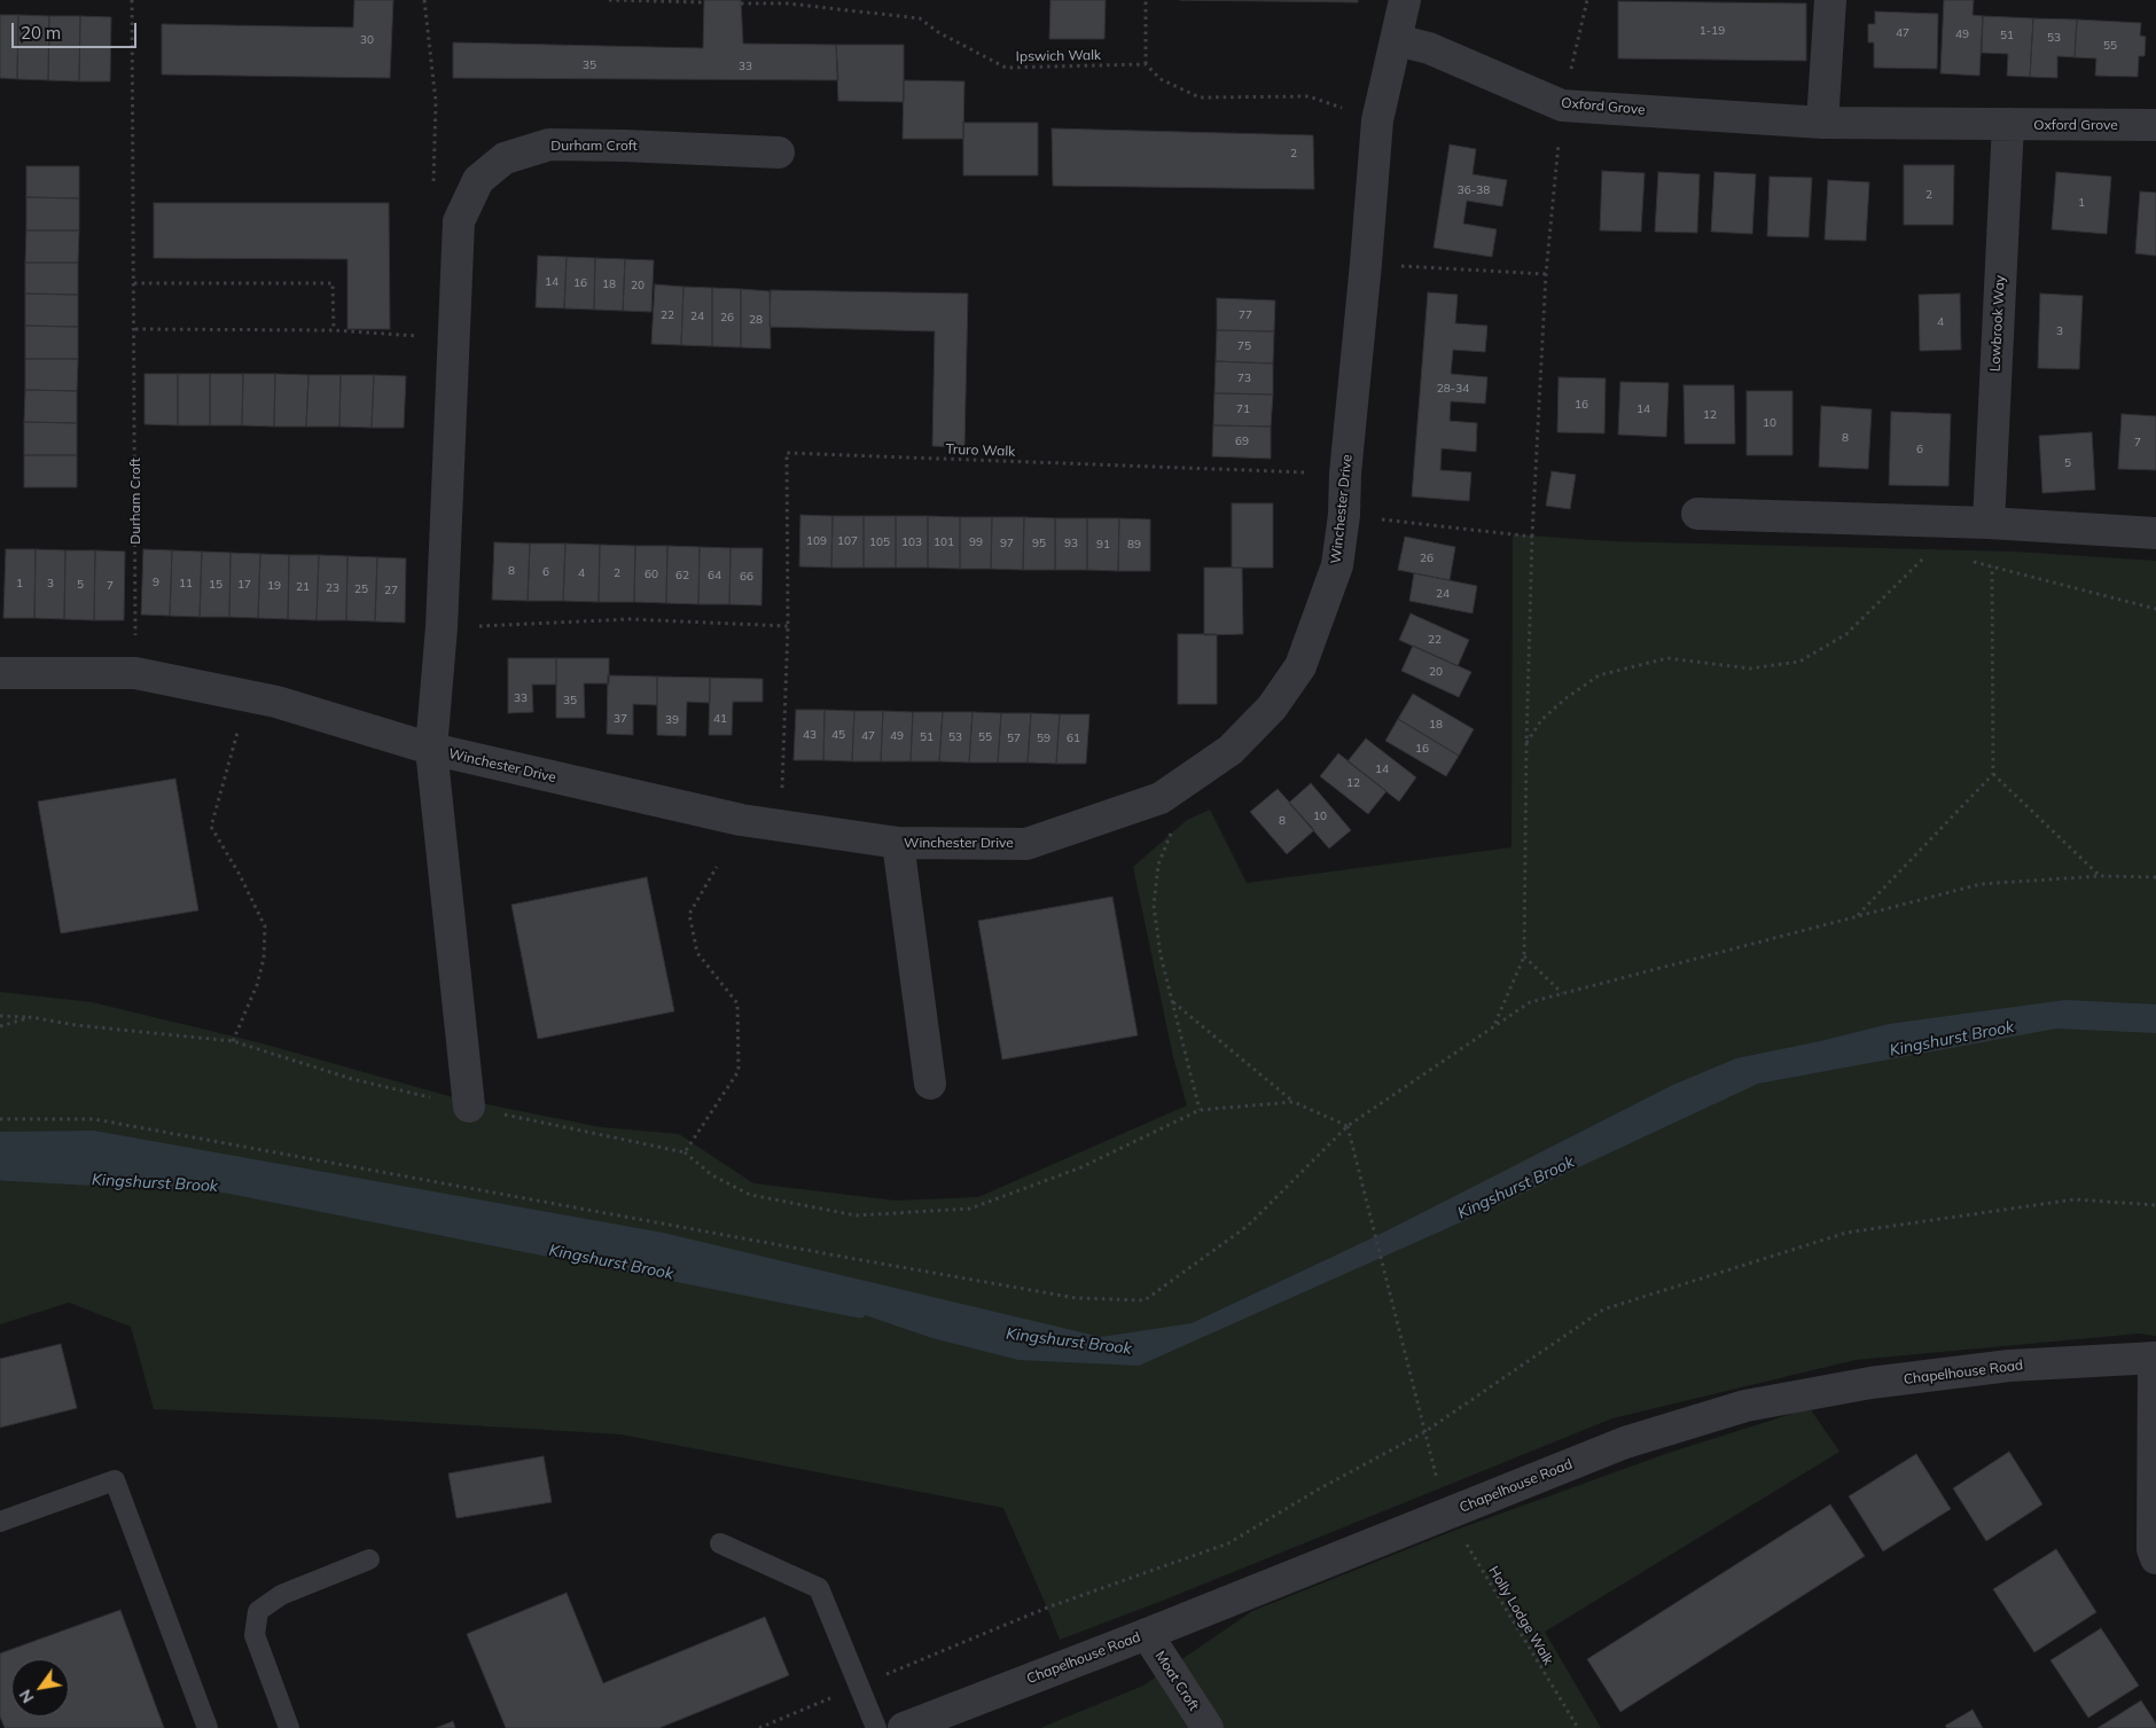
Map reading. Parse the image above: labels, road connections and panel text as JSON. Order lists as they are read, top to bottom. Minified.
{"streets":{"street":["Oxford Grove","Durham Croft","Lowbrook Way","Winchester Drive","Chapelhouse Road","Moat Croft"],"path":["Ipswich Walk","Truro Walk","Holly Lodge Walk"]},"crossings":[["Oxford Grove","Lowbrook Way"],["Oxford Grove","Winchester Drive"],["Durham Croft","Winchester Drive"],["Truro Walk","Winchester Drive"],["Chapelhouse Road","Holly Lodge Walk"],["Chapelhouse Road","Moat Croft"]],"water":["Kingshurst Brook"],"house_numbers":["1-19","47","49","51","53","30","55","35","33","2","36-38","2","1","14","16","18","20","22","77","24","26","28","4","3","75","73","28-34","16","71","14","12","10","8","69","7","6","5","109","107","105","103","101","99","97","95","93","91","89","26","8","6","4","2","60","62","64","66","9","1","3","11","5","15","17","7","19","21","23","25","27","24","22","20","33","35","37","41","39","18","43","45","47","49","51","53","55","57","59","61","16","14","12","10","8"],"scale_bar":"20 m","north":"bottom left"}
